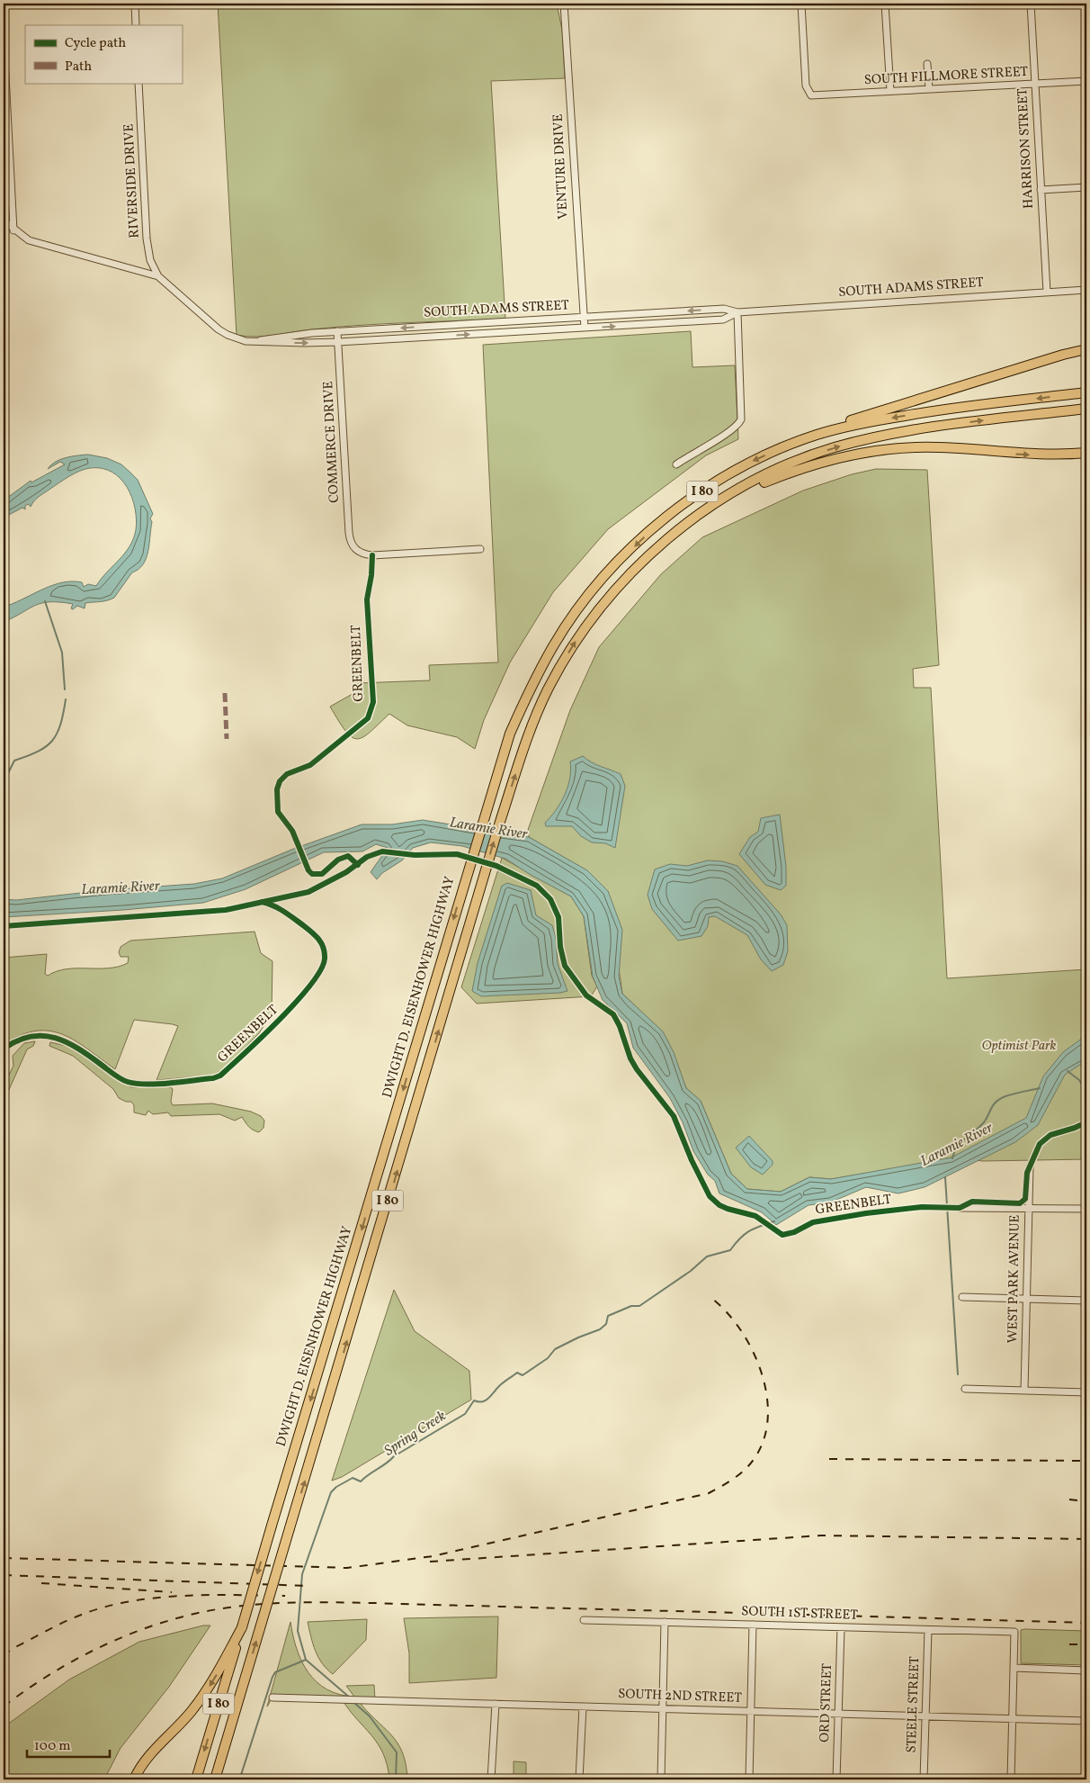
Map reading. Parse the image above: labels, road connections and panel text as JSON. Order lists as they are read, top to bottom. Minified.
{"streets":{"highway":["I 80","DWIGHT D. EISENHOWER HIGHWAY"],"street":["SOUTH FILLMORE STREET","HARRISON STREET","VENTURE DRIVE","RIVERSIDE DRIVE","SOUTH ADAMS STREET","COMMERCE DRIVE","WEST PARK AVENUE","SOUTH 1ST STREET","SOUTH 2ND STREET","ORD STREET","STEELE STREET"],"cycle path":["GREENBELT"]},"crossings":[["SOUTH FILLMORE STREET","HARRISON STREET"],["HARRISON STREET","SOUTH ADAMS STREET"],["VENTURE DRIVE","SOUTH ADAMS STREET"],["RIVERSIDE DRIVE","SOUTH ADAMS STREET"],["SOUTH ADAMS STREET","COMMERCE DRIVE"],["SOUTH 1ST STREET","ORD STREET"],["SOUTH 1ST STREET","STEELE STREET"],["SOUTH 2ND STREET","ORD STREET"],["SOUTH 2ND STREET","STEELE STREET"]],"water":["Laramie River","Spring Creek"],"parks":["Optimist Park"],"legend":["Cycle path","Path"],"scale_bar":"100 m"}
